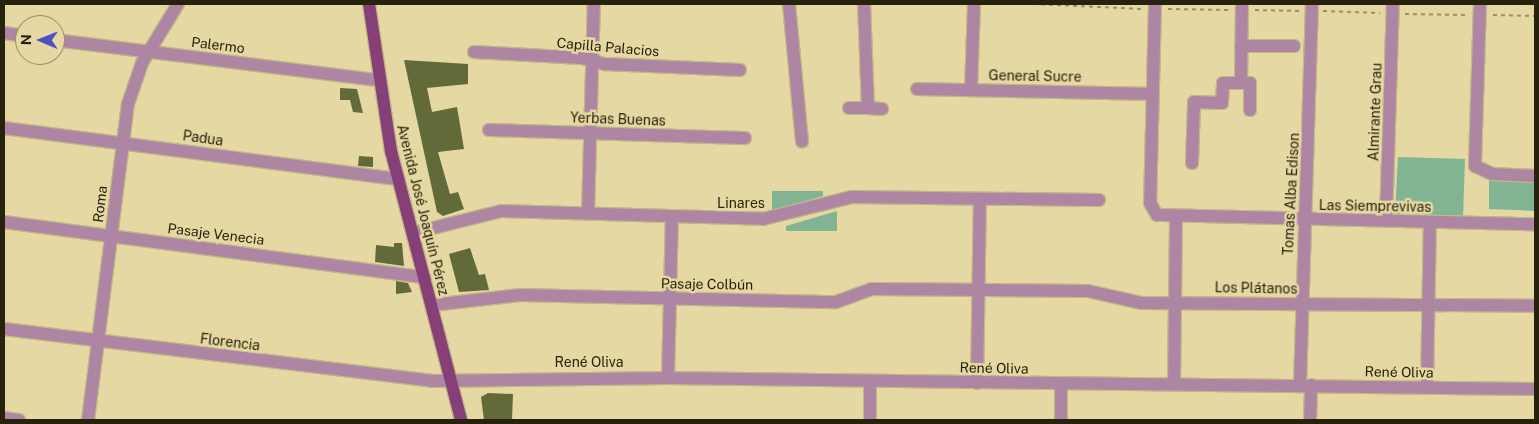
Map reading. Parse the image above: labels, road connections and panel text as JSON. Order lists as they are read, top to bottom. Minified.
{"streets":{"main road":["Avenida José Joaquín Pérez"],"street":["Palermo","Capilla Palacios","General Sucre","Almirante Grau","Yerbas Buenas","Padua","Tomas Alba Edison","Linares","Roma","Las Siemprevivas","Pasaje Venecia","Pasaje Colbún","Los Plátanos","Florencia","René Oliva"]},"crossings":[["Palermo","Roma"],["Palermo","Avenida José Joaquín Pérez"],["General Sucre","Las Siemprevivas"],["Almirante Grau","Las Siemprevivas"],["Padua","Roma"],["Padua","Avenida José Joaquín Pérez"],["Tomas Alba Edison","Las Siemprevivas"],["Tomas Alba Edison","Los Plátanos"],["Tomas Alba Edison","René Oliva"],["Linares","Avenida José Joaquín Pérez"],["Roma","Pasaje Venecia"],["Roma","Florencia"],["Avenida José Joaquín Pérez","Pasaje Venecia"],["Avenida José Joaquín Pérez","Pasaje Colbún"],["Avenida José Joaquín Pérez","Florencia"],["Avenida José Joaquín Pérez","René Oliva"],["Pasaje Colbún","Los Plátanos"],["Florencia","René Oliva"]],"north":"left"}
